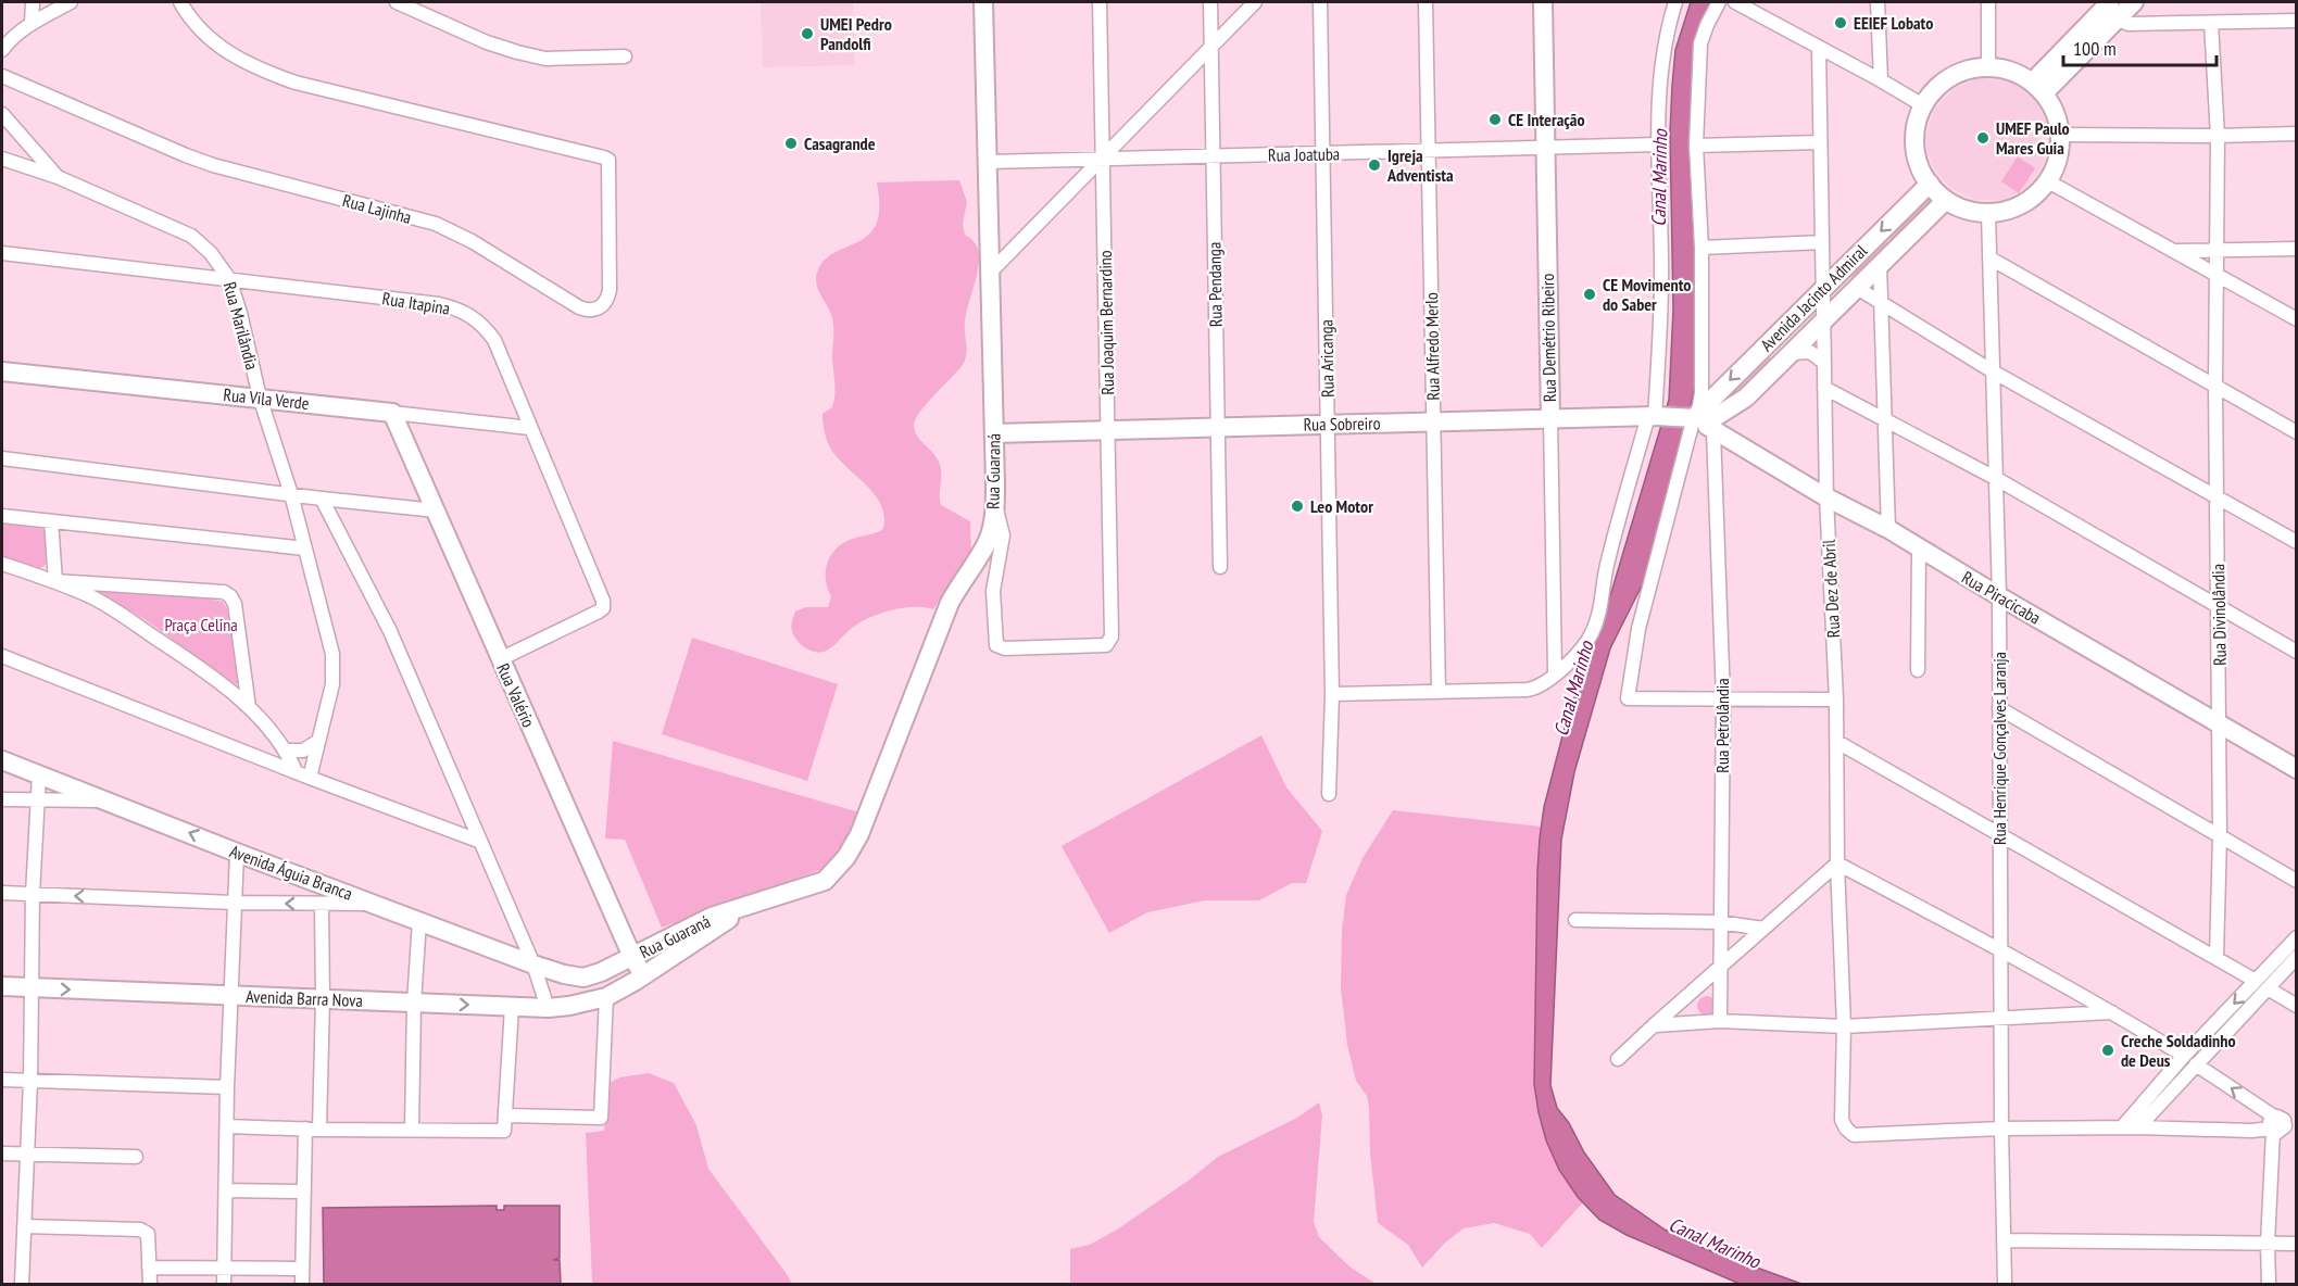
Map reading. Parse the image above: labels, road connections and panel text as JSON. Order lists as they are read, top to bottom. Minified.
{"streets":{"street":["Rua Joatuba","Rua Lajinha","Rua Pendanga","Avenida Jacinto Admiral","Rua Itapina","Rua Joaquim Bernardino","Rua Marilândia","Rua Demétrio Ribeiro","Rua Alfredo Merlo","Rua Aricanga","Rua Vila Verde","Rua Sobreiro","Rua Guaraná","Rua Dez de Abril","Rua Piracicaba","Rua Divinolândia","Rua Valério","Rua Petrolândia","Rua Henrique Gonçalves Laranja","Avenida Águia Branca","Avenida Barra Nova"]},"crossings":[["Rua Joatuba","Rua Pendanga"],["Rua Joatuba","Rua Joaquim Bernardino"],["Rua Joatuba","Rua Demétrio Ribeiro"],["Rua Joatuba","Rua Alfredo Merlo"],["Rua Joatuba","Rua Aricanga"],["Rua Joatuba","Rua Guaraná"],["Rua Pendanga","Rua Sobreiro"],["Avenida Jacinto Admiral","Rua Sobreiro"],["Avenida Jacinto Admiral","Rua Dez de Abril"],["Avenida Jacinto Admiral","Rua Piracicaba"],["Avenida Jacinto Admiral","Rua Petrolândia"],["Avenida Jacinto Admiral","Rua Henrique Gonçalves Laranja"],["Rua Itapina","Rua Marilândia"],["Rua Itapina","Rua Vila Verde"],["Rua Itapina","Rua Valério"],["Rua Joaquim Bernardino","Rua Sobreiro"],["Rua Joaquim Bernardino","Rua Guaraná"],["Rua Marilândia","Rua Vila Verde"],["Rua Demétrio Ribeiro","Rua Sobreiro"],["Rua Alfredo Merlo","Rua Sobreiro"],["Rua Aricanga","Rua Sobreiro"],["Rua Vila Verde","Rua Valério"],["Rua Sobreiro","Rua Guaraná"],["Rua Sobreiro","Rua Piracicaba"],["Rua Sobreiro","Rua Petrolândia"],["Rua Guaraná","Rua Valério"],["Rua Guaraná","Avenida Águia Branca"],["Rua Guaraná","Avenida Barra Nova"],["Rua Dez de Abril","Rua Piracicaba"],["Rua Dez de Abril","Rua Henrique Gonçalves Laranja"],["Rua Piracicaba","Rua Divinolândia"],["Rua Piracicaba","Rua Petrolândia"],["Rua Piracicaba","Rua Henrique Gonçalves Laranja"]],"water":["Canal Marinho"],"parks":["Praça Celina"],"places":["EEIEF Lobato","UMEI Pedro Pandolfi","CE Interação","UMEF Paulo Mares Guia","Casagrande","Igreja Adventista","CE Movimento do Saber","Leo Motor","Creche Soldadinho de Deus"],"scale_bar":"100 m"}
